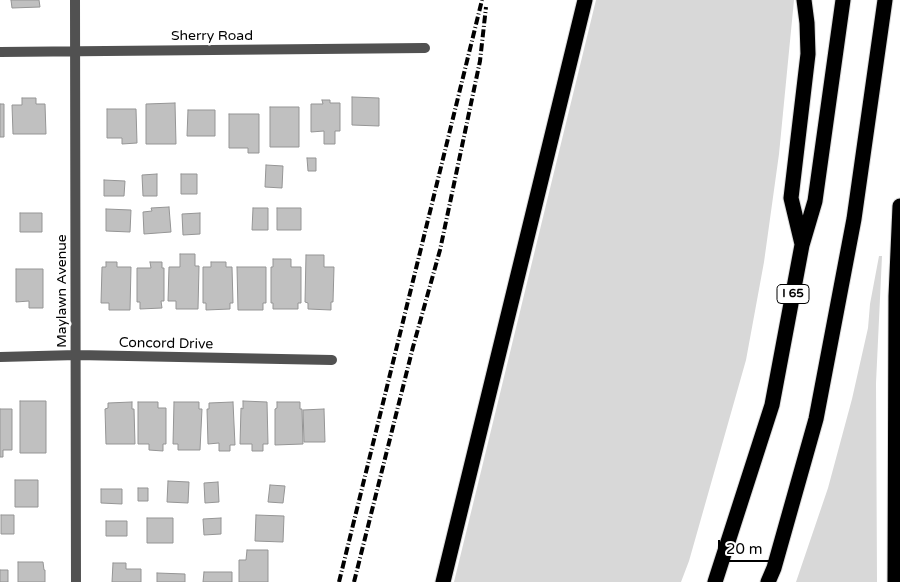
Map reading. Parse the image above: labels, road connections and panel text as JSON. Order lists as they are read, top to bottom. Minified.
{"streets":{"highway":["I 65"],"street":["Sherry Road","Maylawn Avenue","Concord Drive"]},"crossings":[["Sherry Road","Maylawn Avenue"],["Maylawn Avenue","Concord Drive"]],"scale_bar":"20 m"}
